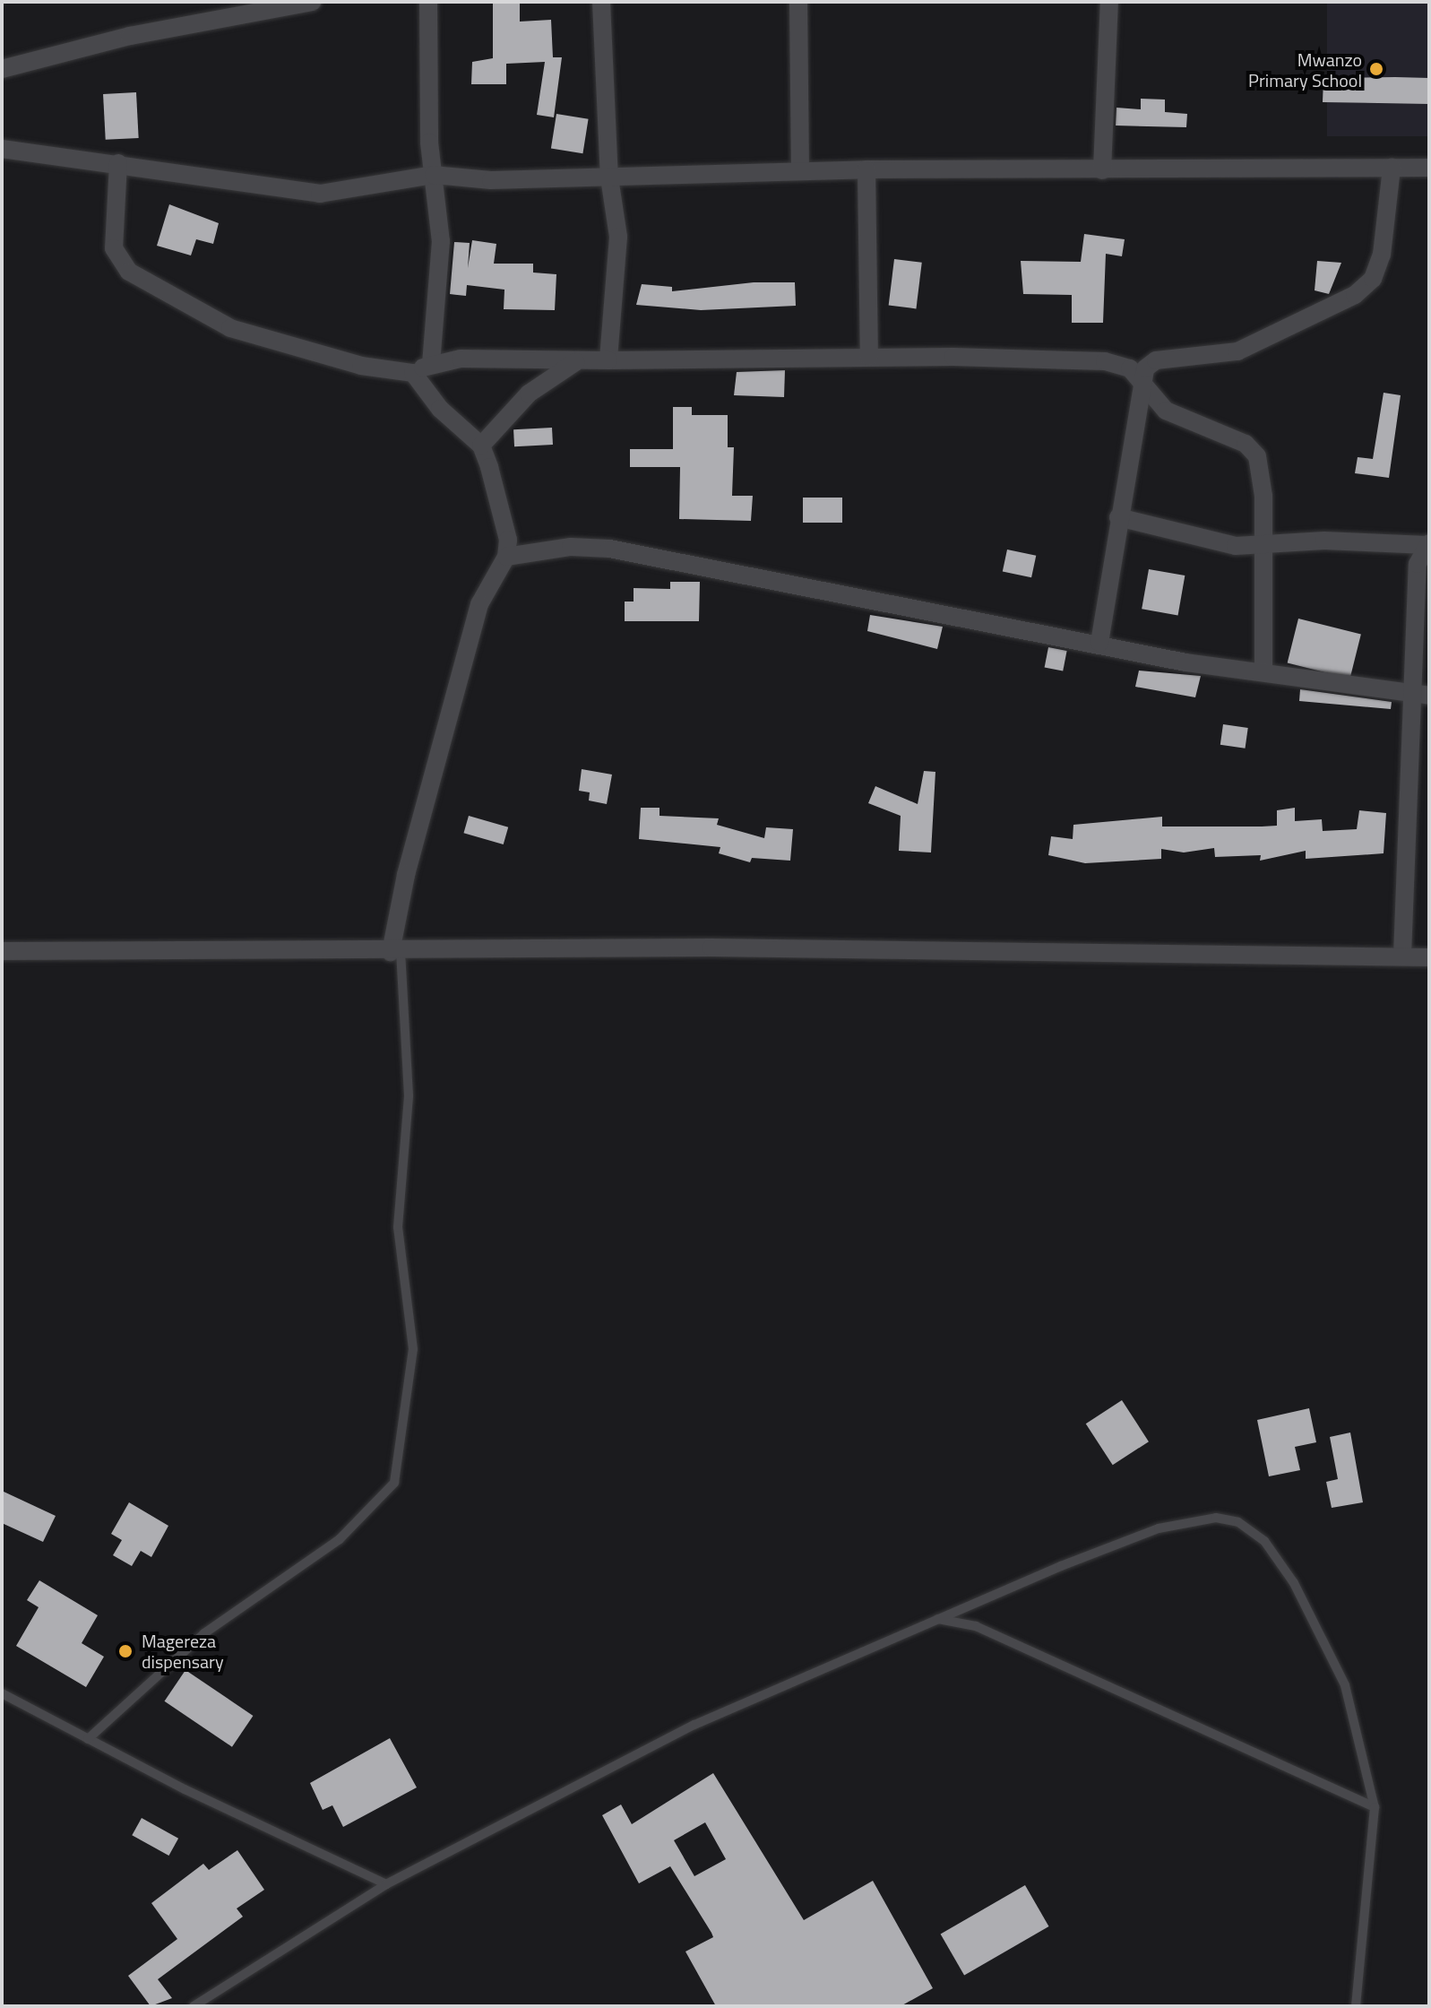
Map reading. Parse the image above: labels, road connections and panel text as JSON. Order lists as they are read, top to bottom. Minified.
{"places":["Mwanzo Primary School","Magereza dispensary"]}
